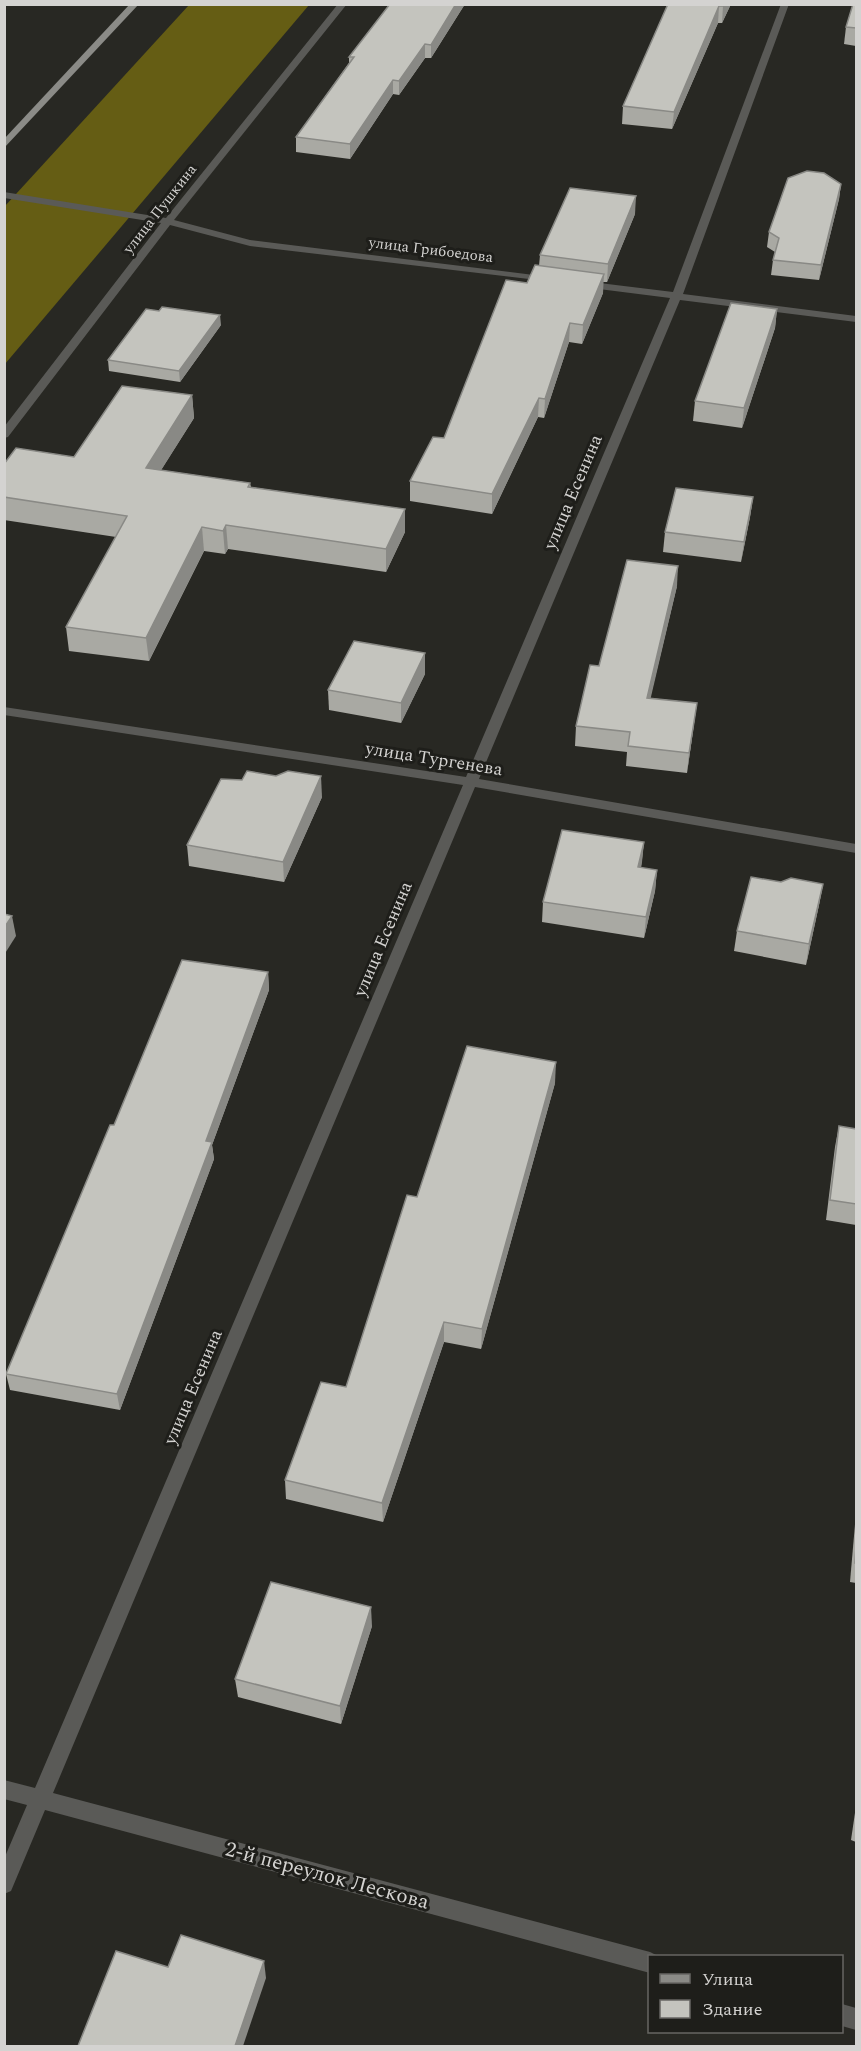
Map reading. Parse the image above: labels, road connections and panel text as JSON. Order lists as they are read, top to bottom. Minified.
{"streets":{"street":["улица Пушкина","улица Грибоедова","улица Есенина","улица Тургенева","2-й переулок Лескова"]},"crossings":[["улица Пушкина","улица Грибоедова"],["улица Есенина","улица Тургенева"],["улица Есенина","2-й переулок Лескова"]],"legend":["Улица","Здание"]}
